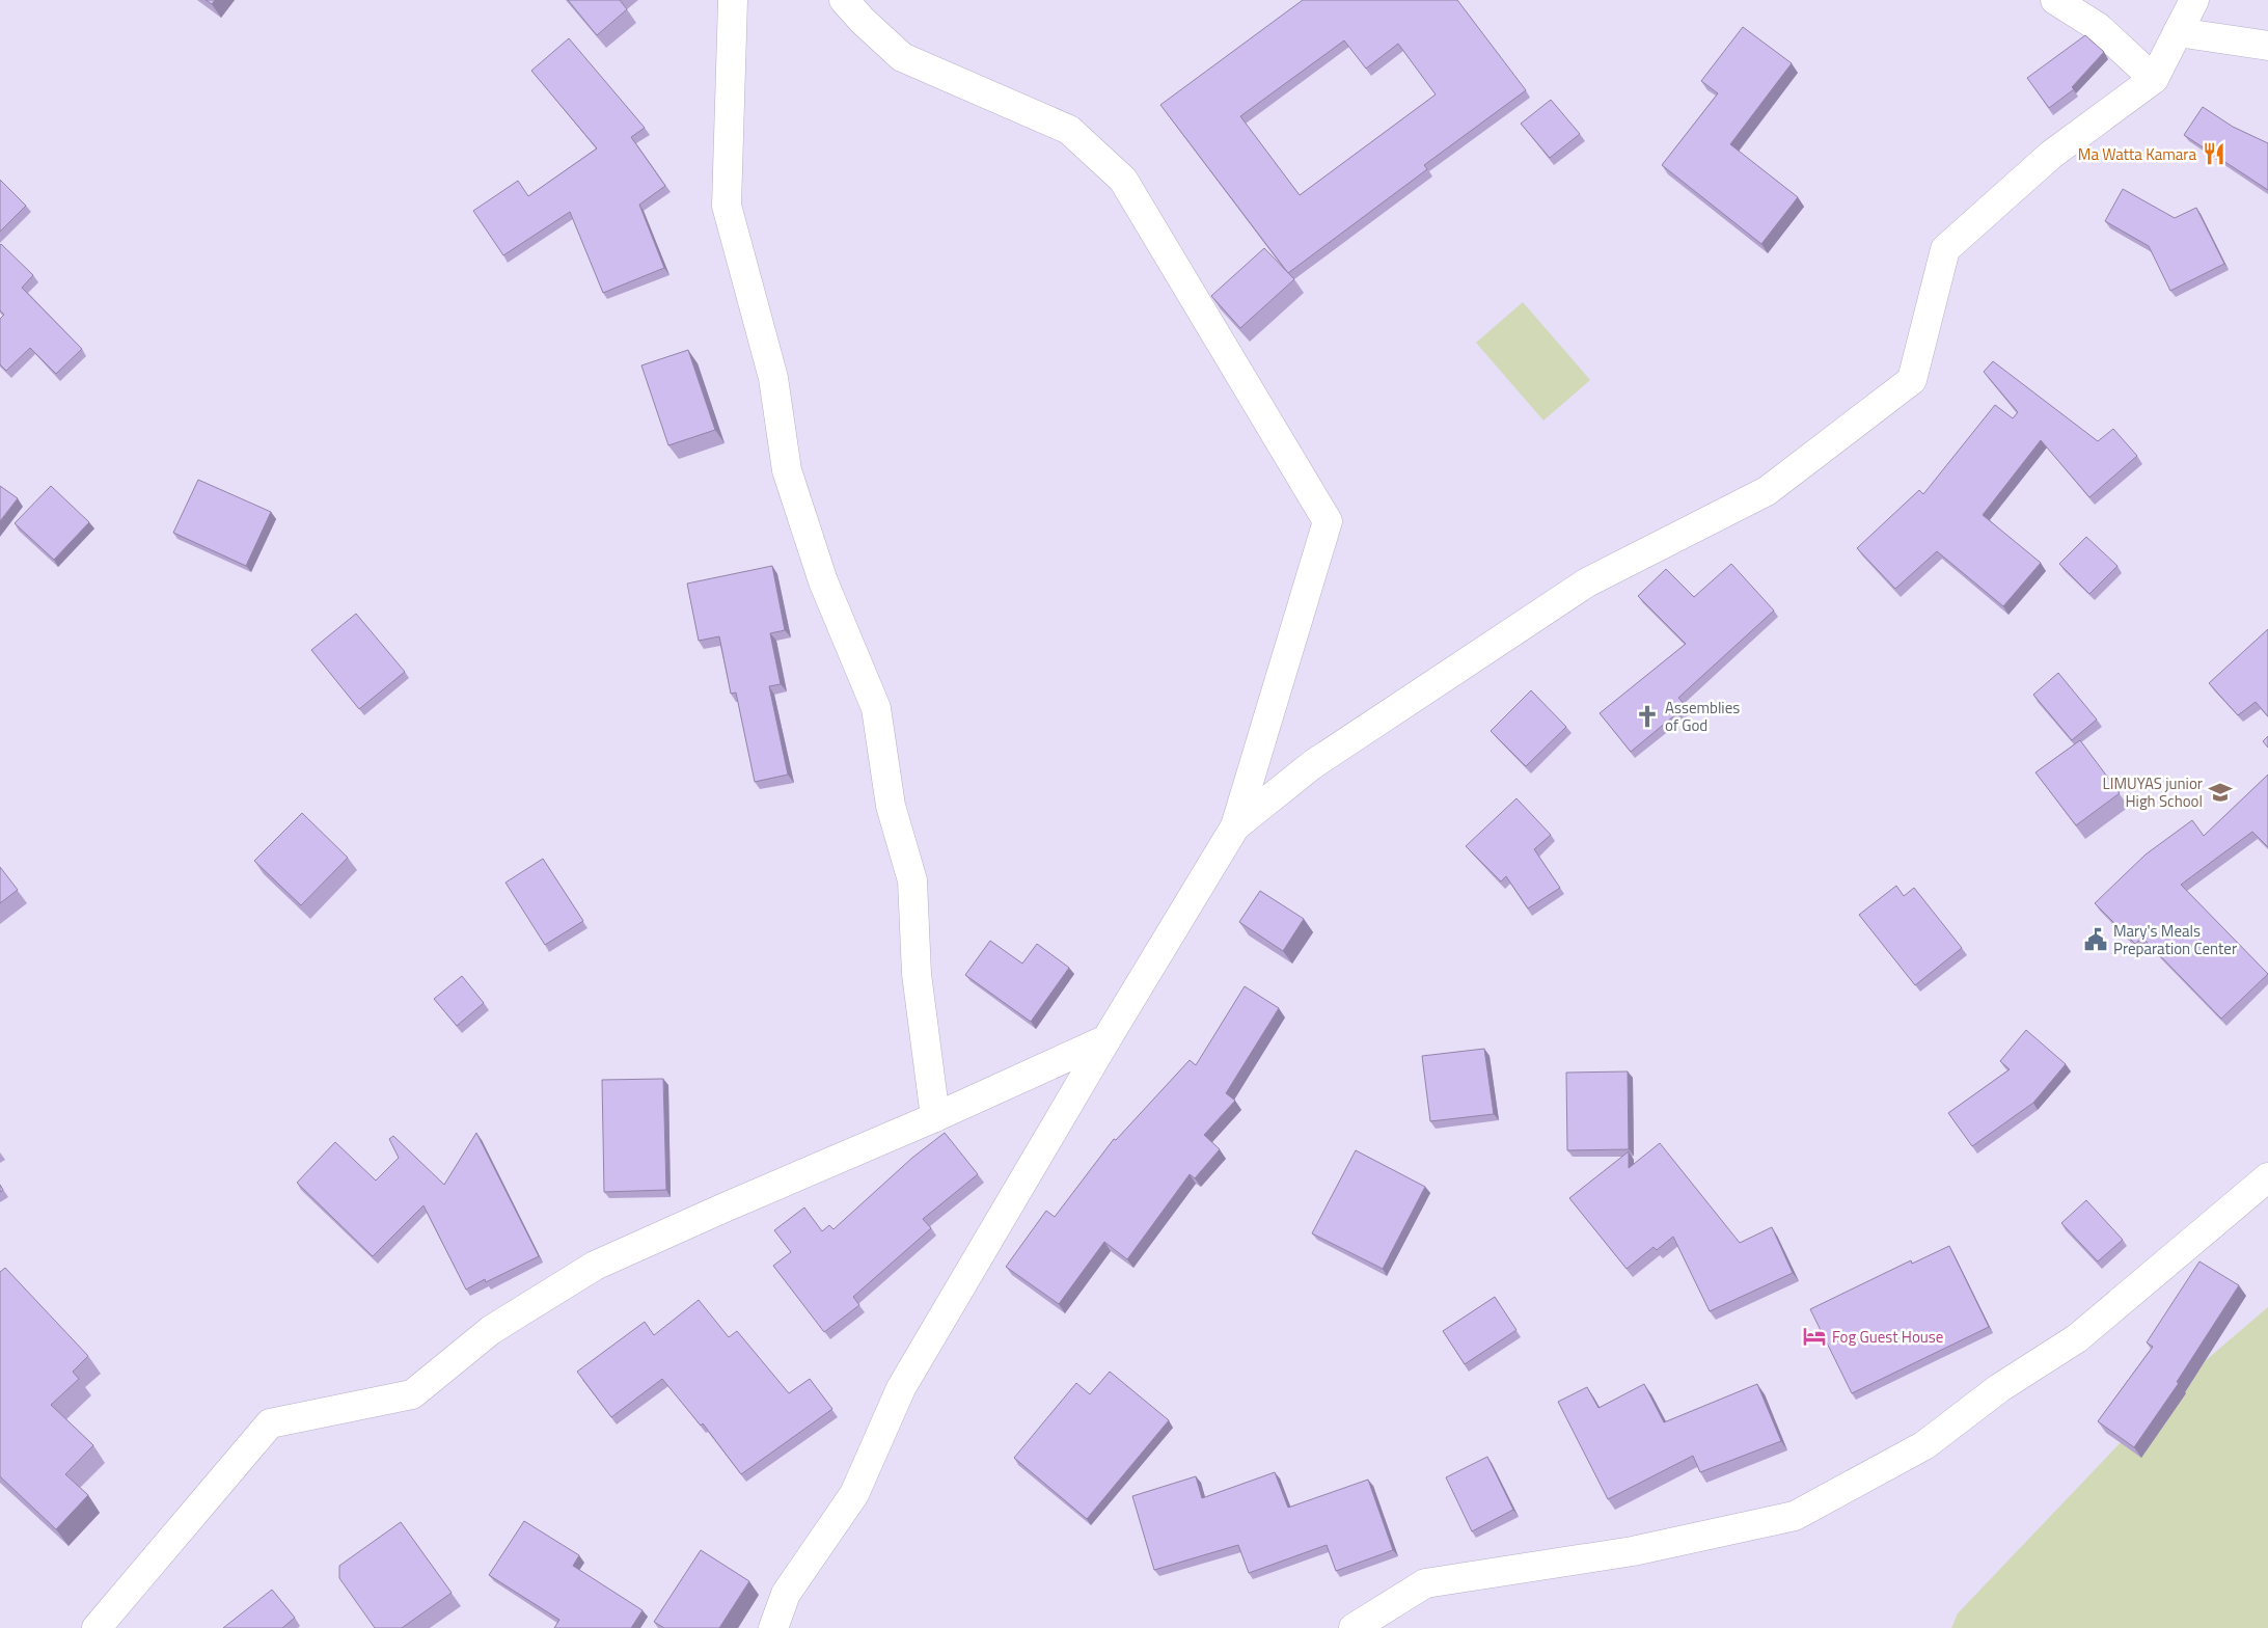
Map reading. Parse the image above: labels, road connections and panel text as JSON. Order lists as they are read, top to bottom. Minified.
{"places":{"restaurant":["Ma Watta Kamara"],"church":["Assemblies of God"],"school or university":["LIMUYAS junior High School"],"public building":["Mary's Meals Preparation Center"],"hotel":["Fog Guest House"]}}
